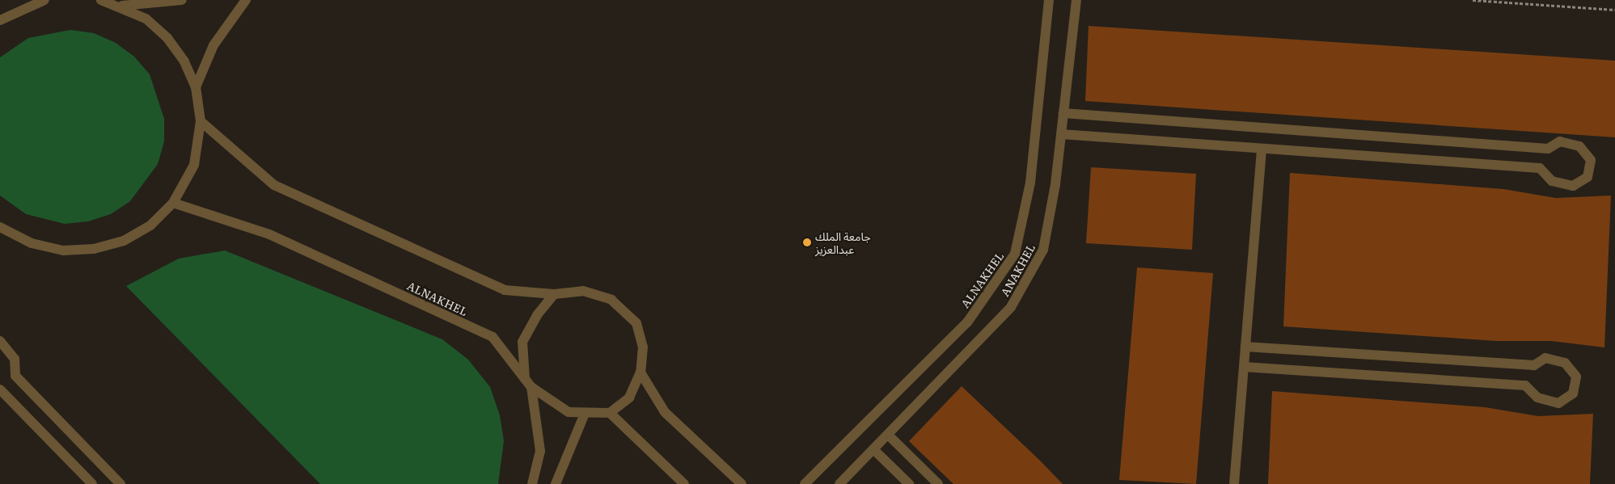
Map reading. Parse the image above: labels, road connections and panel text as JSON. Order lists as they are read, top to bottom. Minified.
{"streets":{"street":["ANAKHEL","ALNAKHEL"]},"places":["جامعة الملك عبدالعزيز"]}
